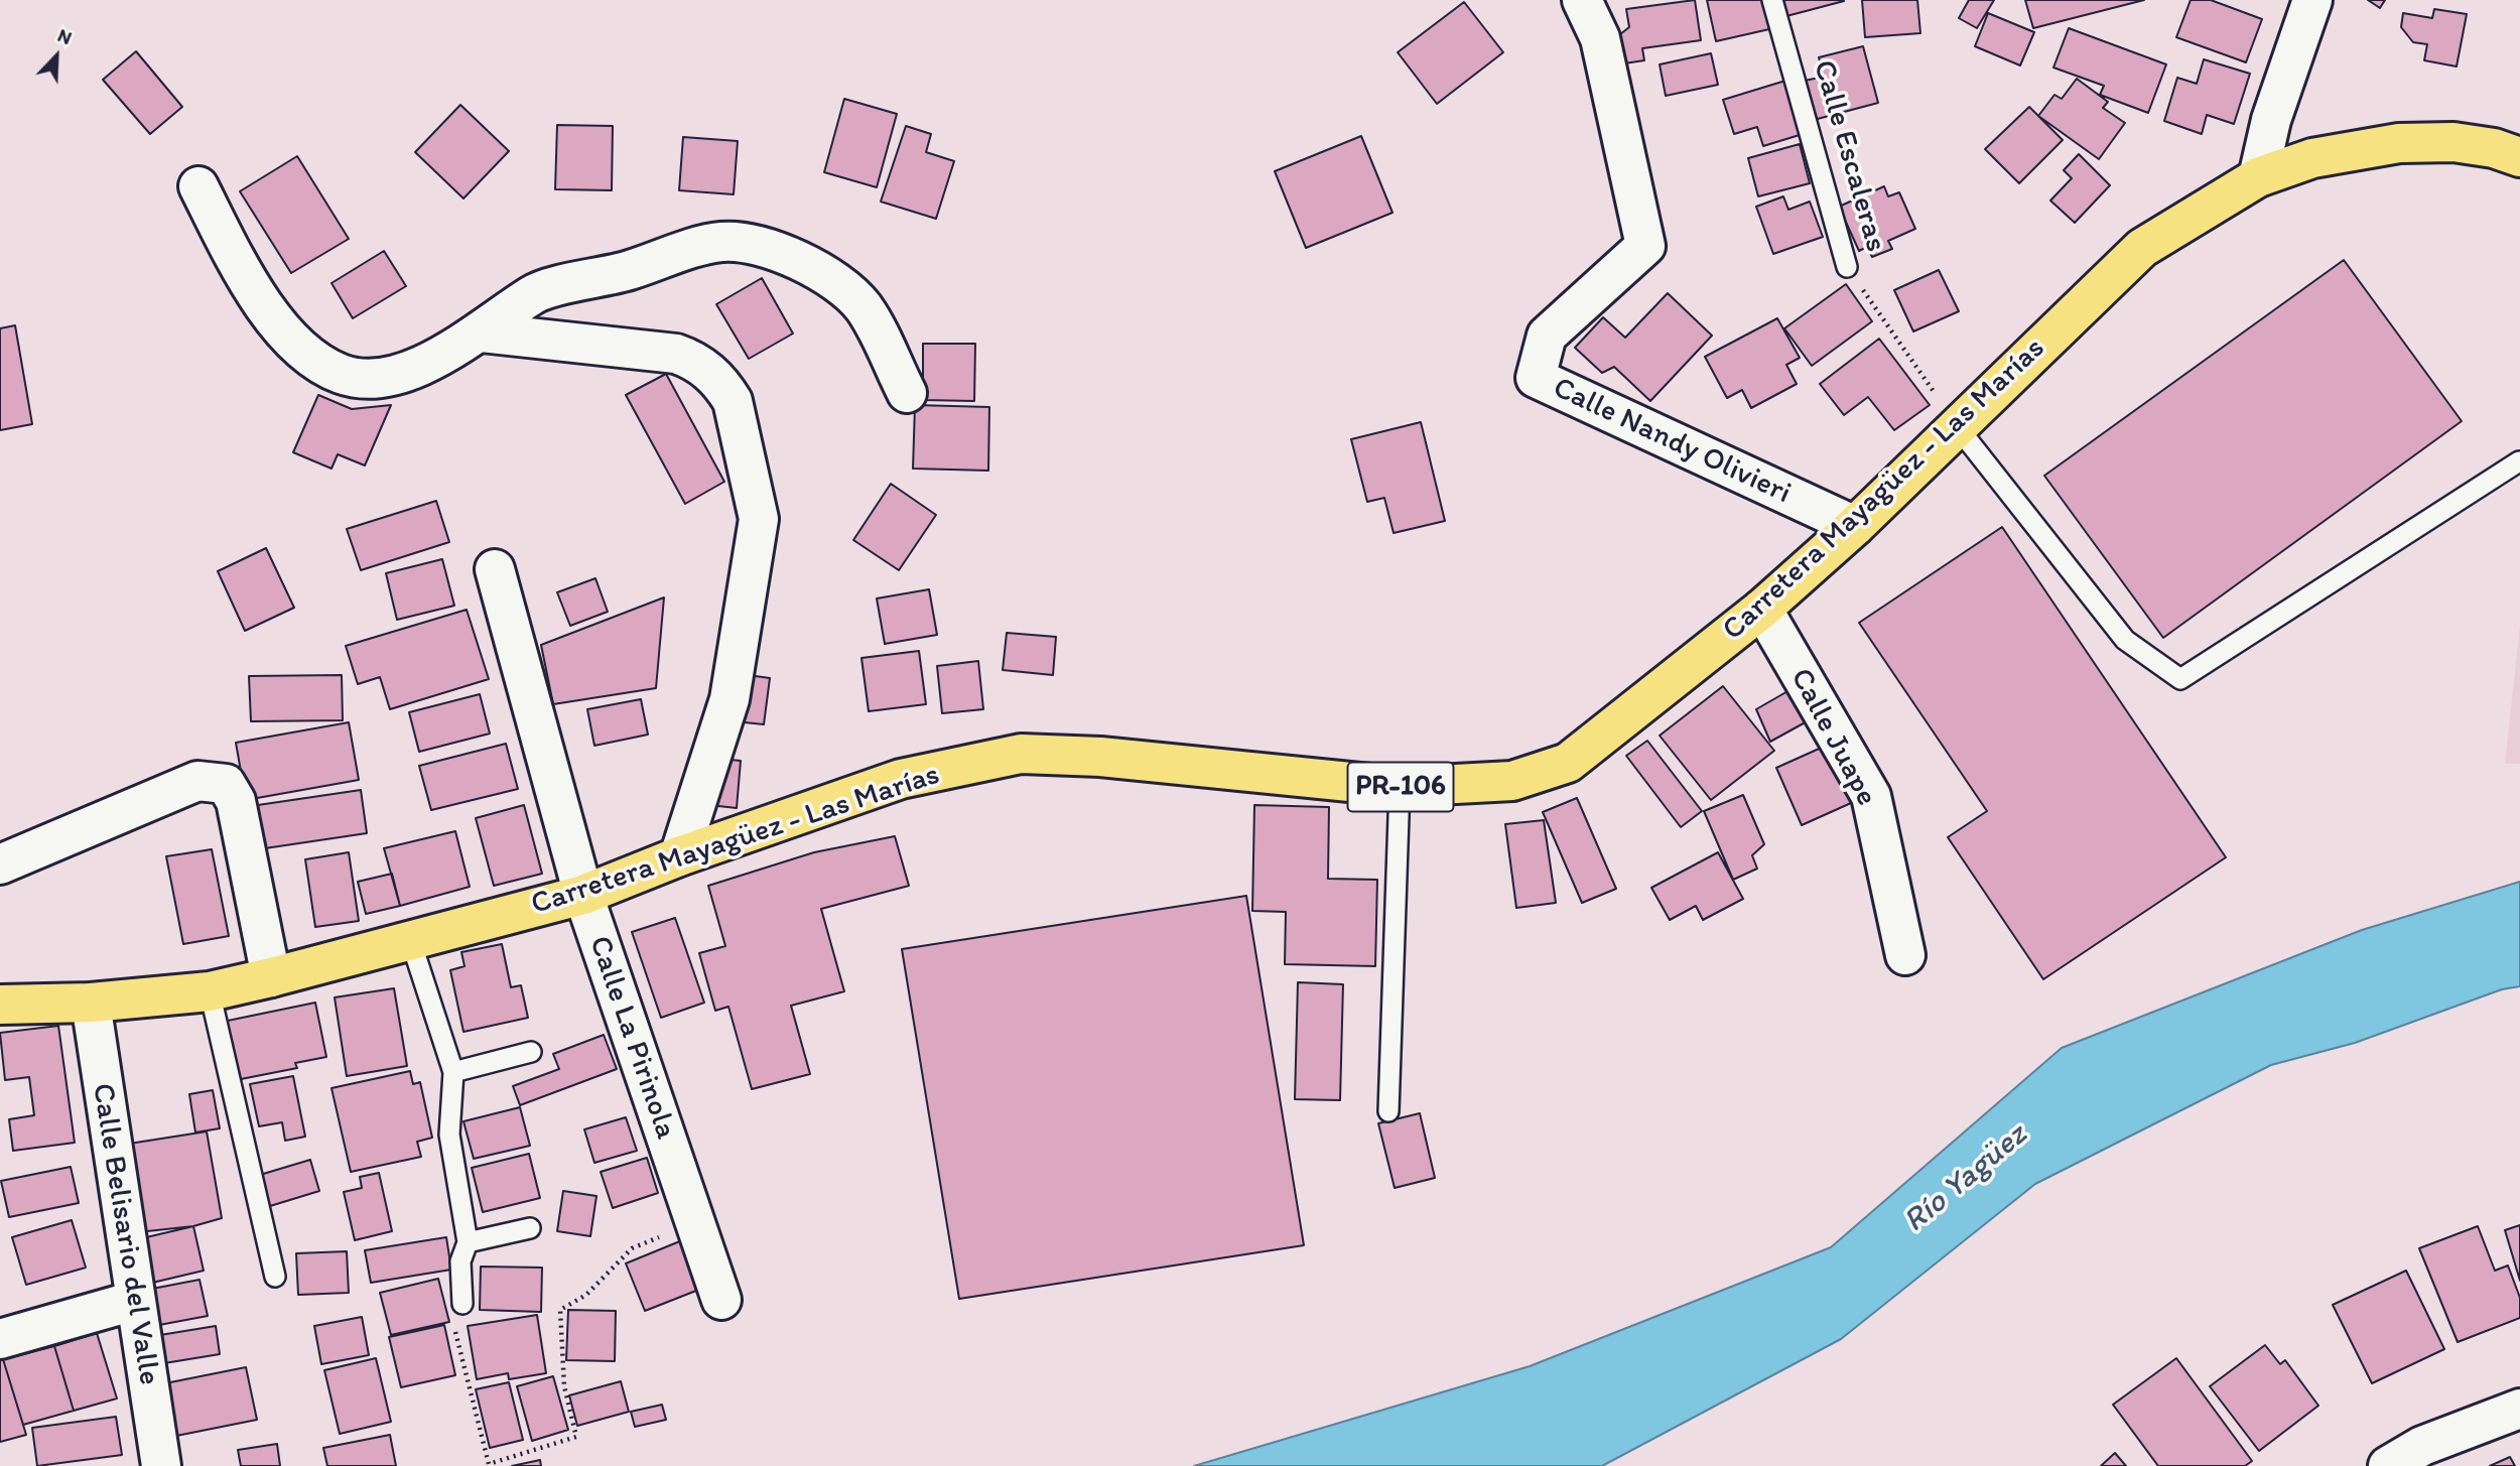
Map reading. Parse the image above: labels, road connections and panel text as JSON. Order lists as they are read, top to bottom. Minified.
{"streets":{"main road":["Carretera Mayagüez - Las Marías","PR-106"],"street":["Calle Nandy Olivieri","Calle Juape","Calle La Pirinola","Calle Belisario del Valle"],"lane":["Calle Escaleras"]},"crossings":[["Calle Escaleras","Carretera Mayagüez - Las Marías"],["Calle Nandy Olivieri","Carretera Mayagüez - Las Marías"],["Carretera Mayagüez - Las Marías","Calle Juape"],["Carretera Mayagüez - Las Marías","Calle La Pirinola"],["Carretera Mayagüez - Las Marías","Calle Belisario del Valle"]],"water":["Río Yagüez"],"north":"top right"}
